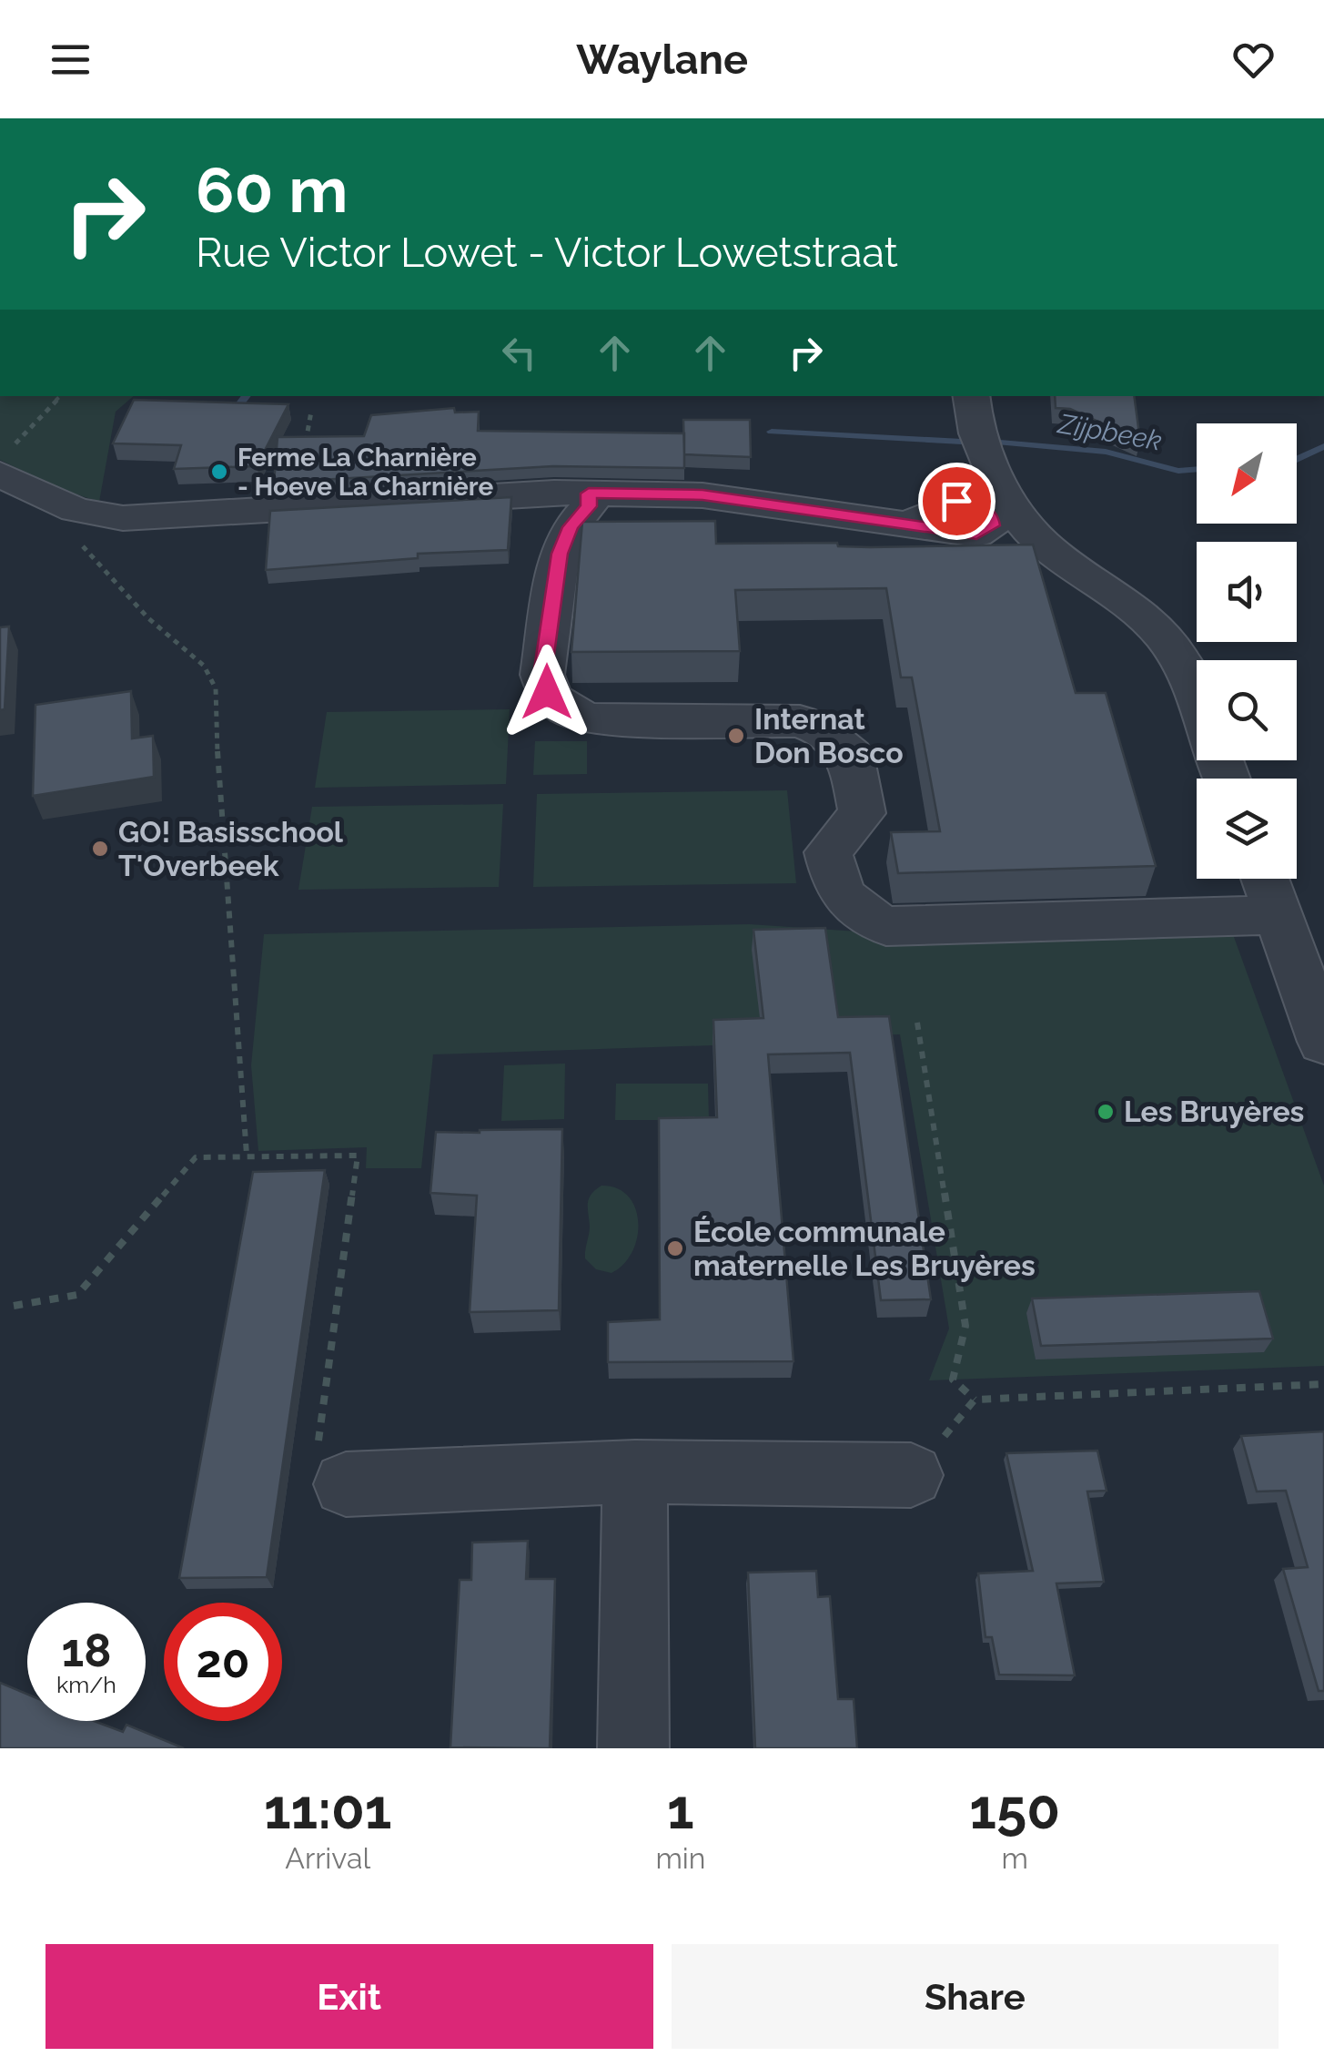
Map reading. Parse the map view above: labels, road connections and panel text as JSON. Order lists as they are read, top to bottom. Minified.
{"water":["Zijpbeek"],"places":["Ferme La Charnière - Hoeve La Charnière","Internat Don Bosco","GO! Basisschool T'Overbeek","Les Bruyères","École communale maternelle Les Bruyères"],"north":"bottom left","page":{"header":"Waylane","turn":["60 m","Rue Victor Lowet - Victor Lowetstraat"],"speed":"18 km/h","limit":"20","eta":["11:01","Arrival","1","min","150","m"],"buttons":["Exit","Share"]}}
